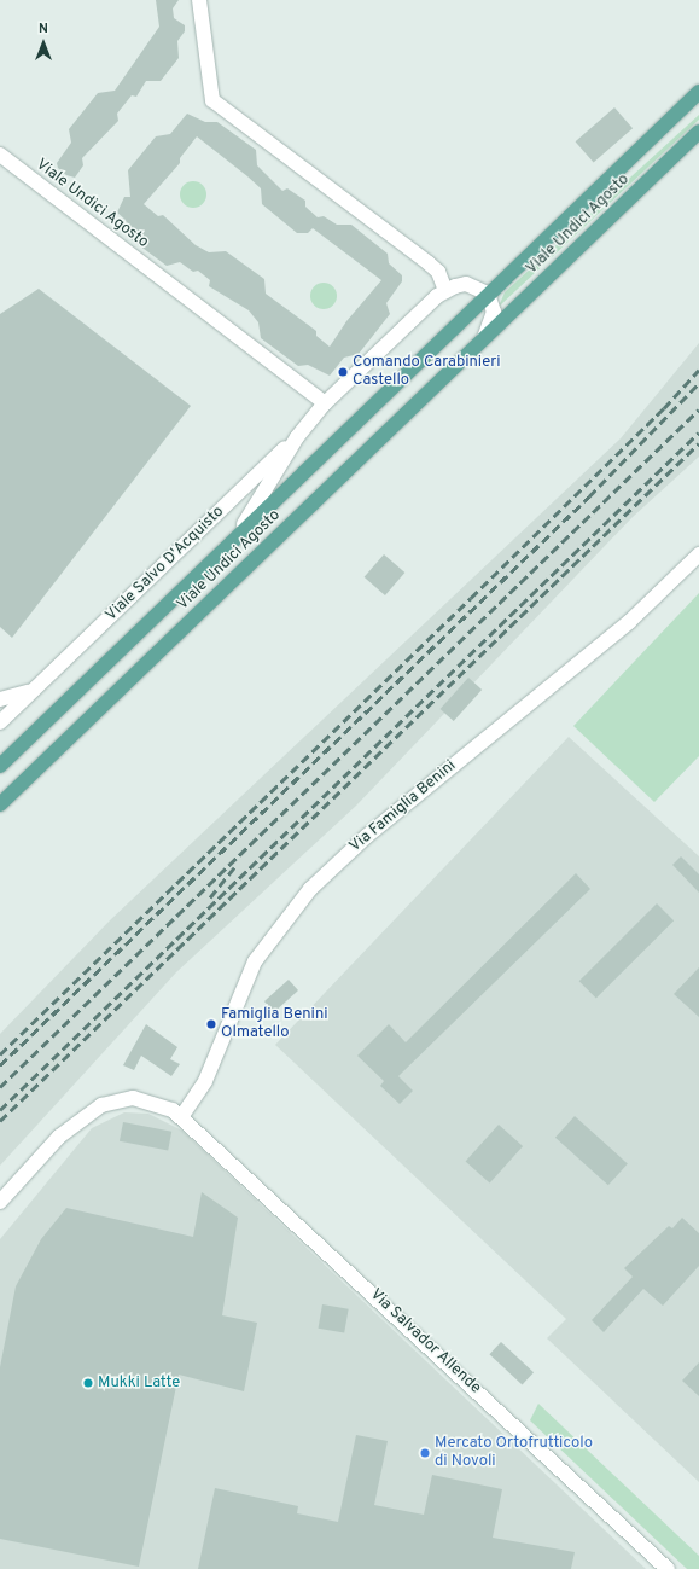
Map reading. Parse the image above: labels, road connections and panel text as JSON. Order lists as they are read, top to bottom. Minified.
{"streets":{"main road":["Viale Undici Agosto"],"street":["Viale Salvo D'Acquisto","Via Famiglia Benini","Via Salvador Allende"]},"crossings":[["Viale Undici Agosto","Viale Salvo D'Acquisto"],["Via Famiglia Benini","Via Salvador Allende"]],"places":["Comando Carabinieri Castello","Famiglia Benini Olmatello","Mukki Latte","Mercato Ortofrutticolo di Novoli"],"north":"top"}
